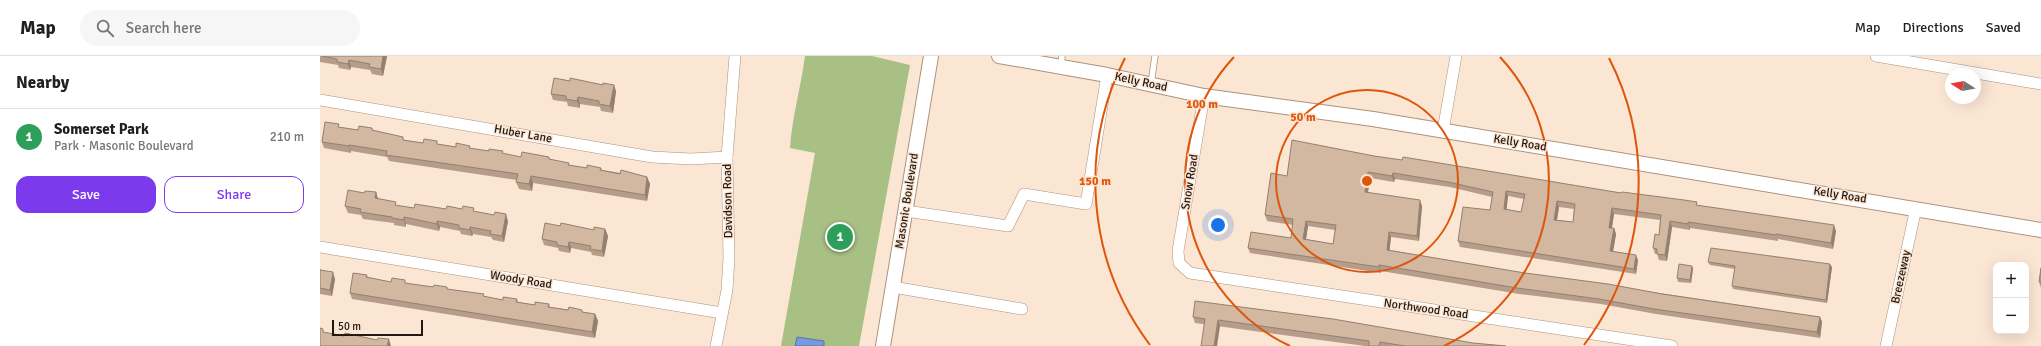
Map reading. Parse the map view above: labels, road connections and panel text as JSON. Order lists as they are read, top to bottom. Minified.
{"streets":{"street":["Kelly Road","Huber Lane","Snow Road","Davidson Road","Masonic Boulevard","Breezeway","Woody Road","Northwood Road"]},"crossings":[["Kelly Road","Snow Road"],["Kelly Road","Breezeway"],["Huber Lane","Davidson Road"],["Snow Road","Northwood Road"],["Davidson Road","Woody Road"]],"scale_bar":"50 m","north":"left","page":{"header":"Map","search":"Search here","nav":["Map","Directions","Saved"],"heading":"Nearby","list":[{"mark":"1","name":"Somerset Park","note":"Park · Masonic Boulevard","value":"210 m"}],"buttons":["Save","Share"],"pins":"1","map_buttons":["+","−"],"scale":"50 m"},"rings":["100 m","50 m","150 m"]}
